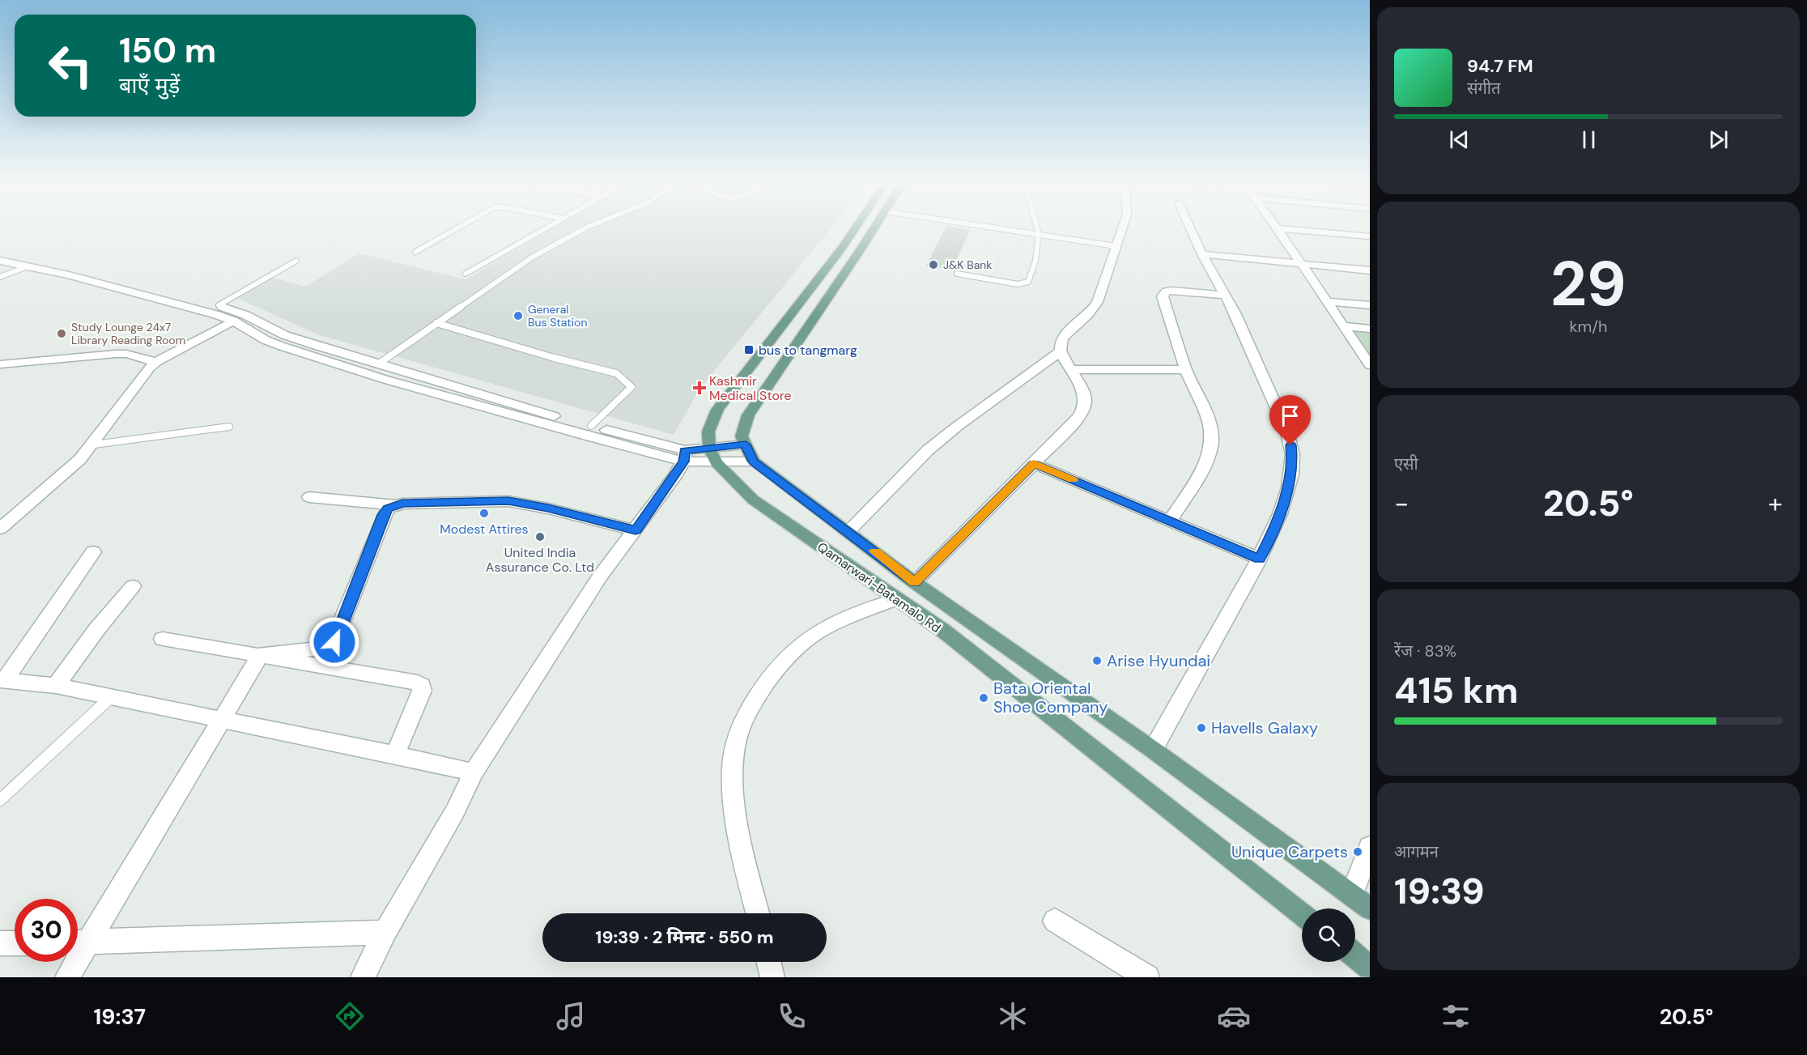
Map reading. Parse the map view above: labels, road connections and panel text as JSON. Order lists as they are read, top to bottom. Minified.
{"streets":{"main road":["Qamarwari-Batamalo Rd"]},"places":{"other":["J&K Bank","General Bus Station","Study Lounge 24x7 Library Reading Room","Modest Attires","United India Assurance Co. Ltd","Arise Hyundai","Bata Oriental Shoe Company","Havells Galaxy","Unique Carpets"],"transit":["bus to tangmarg"],"health":["Kashmir Medical Store"]},"page":{"turn":["150 m","बाएँ मुड़ें"],"song":["94.7 FM","संगीत"],"tile":[["29","km/h"],"एसी",["रेंज · 83%","415 km"],["आगमन","19:39"]],"heat":["−","20.5°","+"],"limit":"30","trip":"19:39 · 2 मिनट · 550 m","tabs":["19:37","20.5°"]}}
